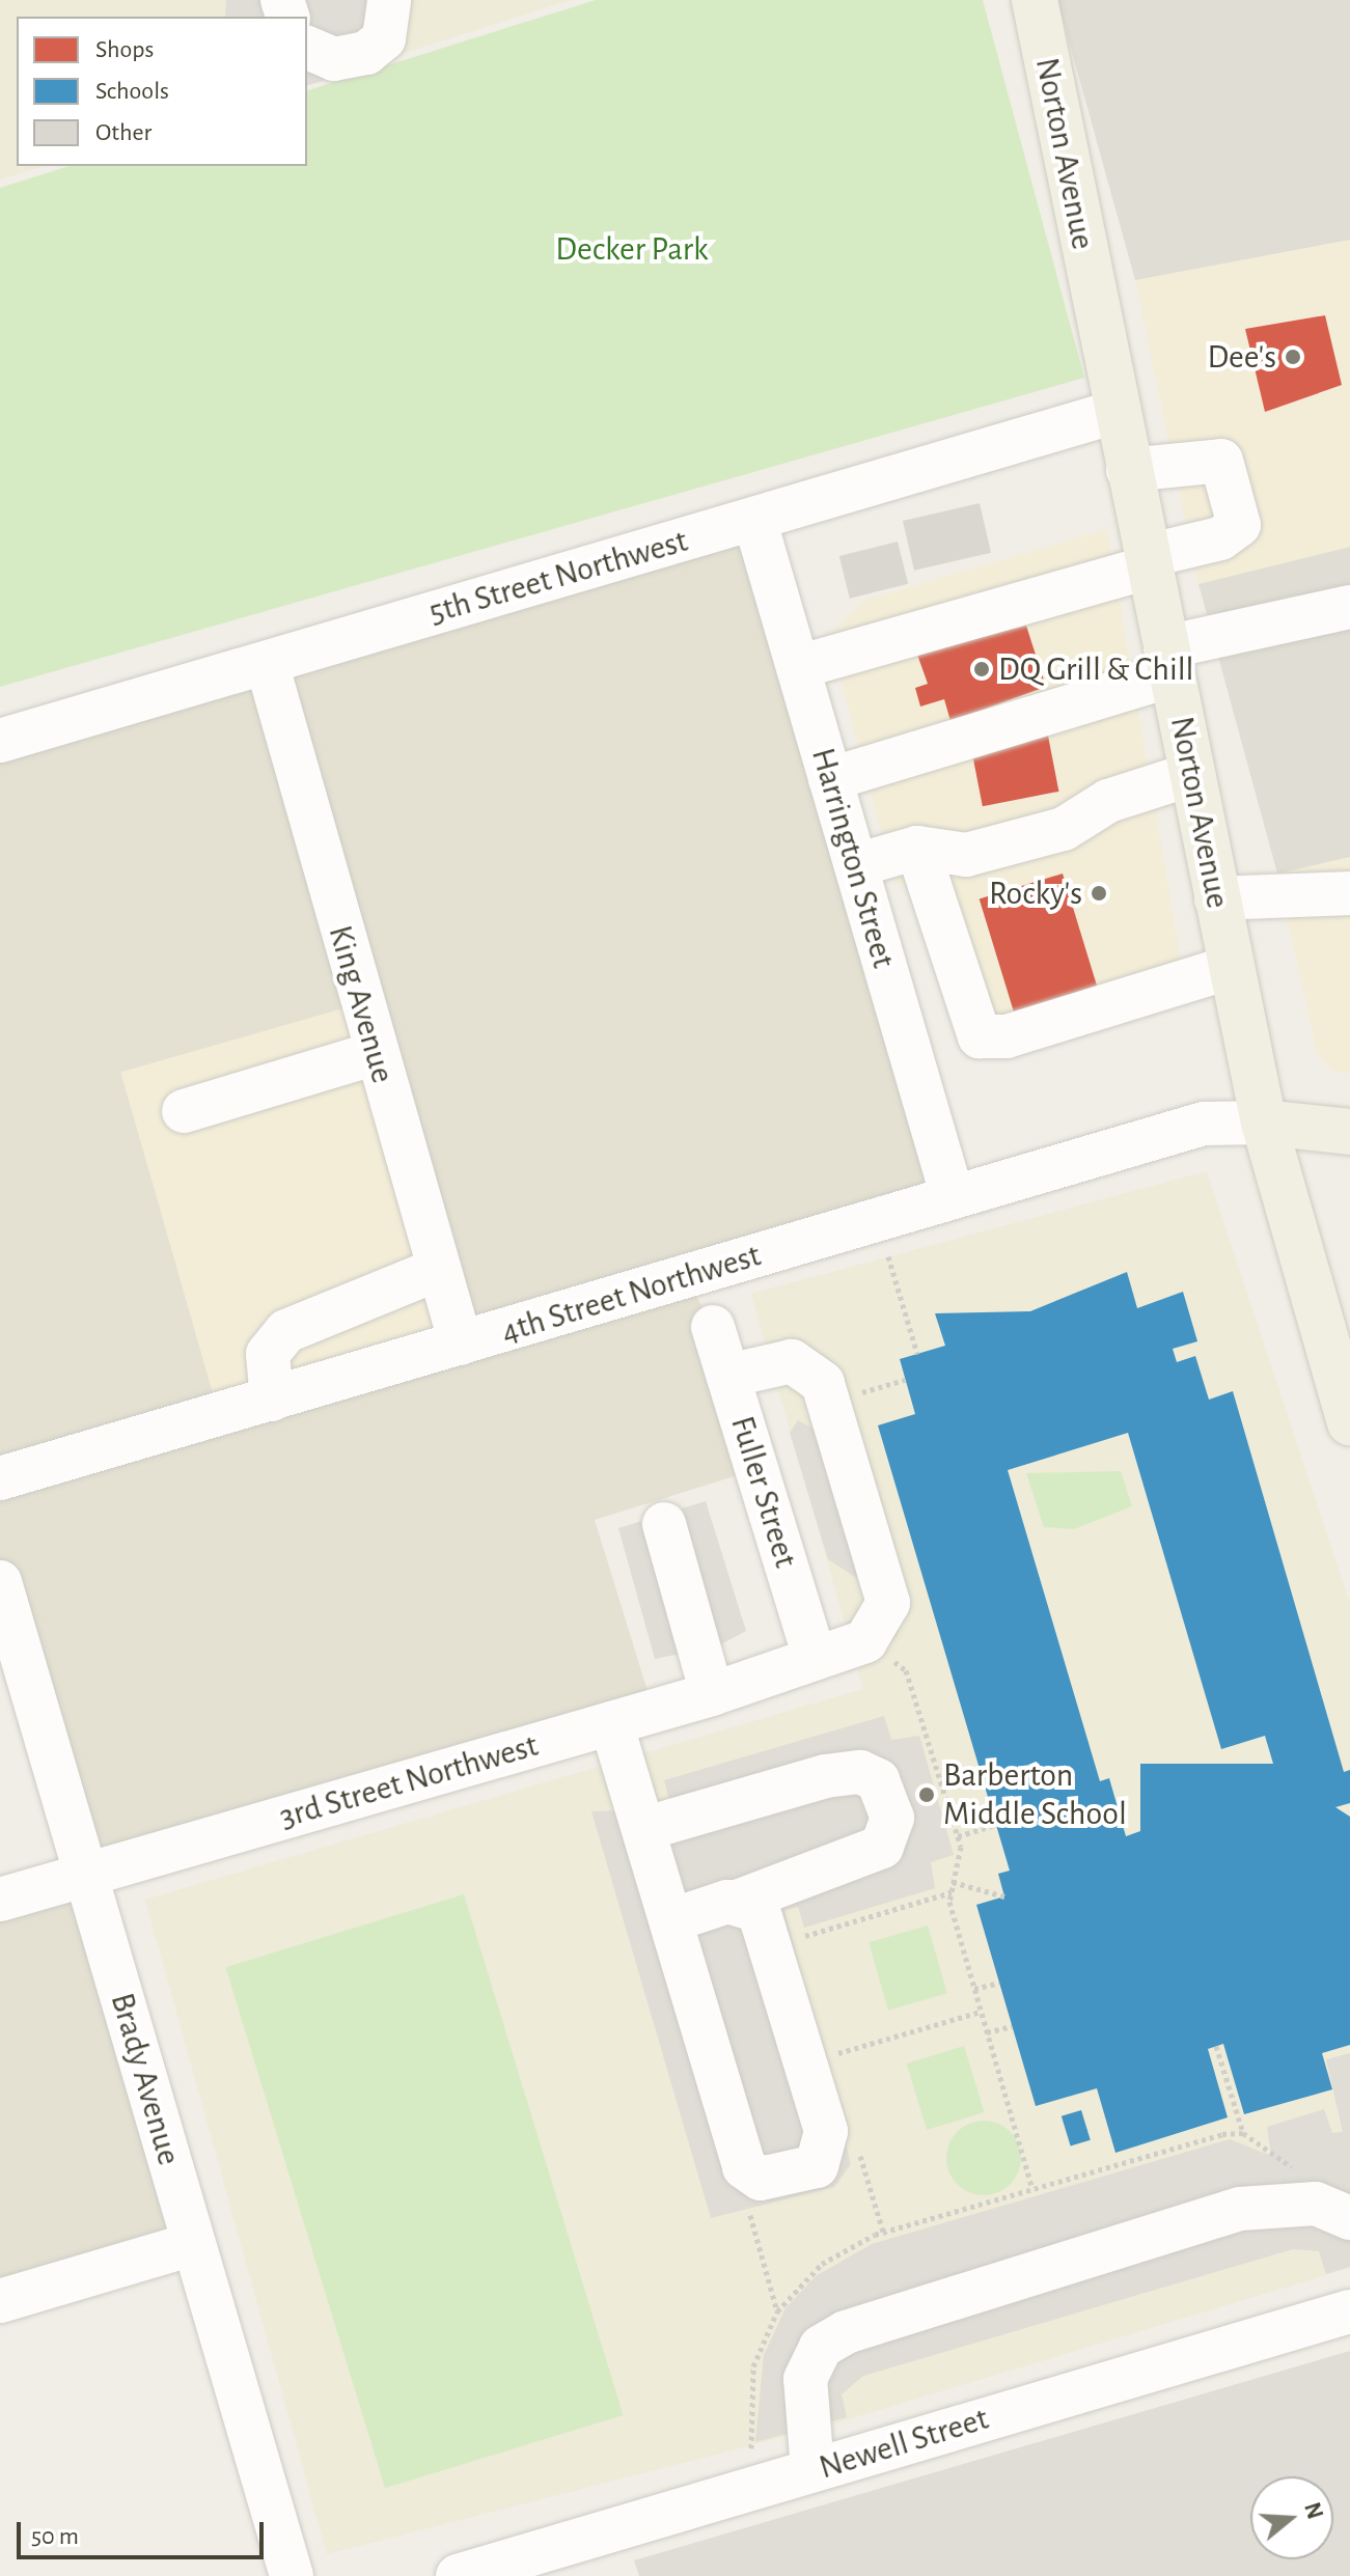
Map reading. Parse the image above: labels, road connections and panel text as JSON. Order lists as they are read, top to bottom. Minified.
{"streets":{"main road":["Norton Avenue"],"street":["5th Street Northwest","Harrington Street","King Avenue","4th Street Northwest","Fuller Street","3rd Street Northwest","Brady Avenue","Newell Street"]},"crossings":[["Norton Avenue","5th Street Northwest"],["Norton Avenue","4th Street Northwest"],["5th Street Northwest","Harrington Street"],["5th Street Northwest","King Avenue"],["Harrington Street","4th Street Northwest"],["King Avenue","4th Street Northwest"],["Fuller Street","3rd Street Northwest"],["3rd Street Northwest","Brady Avenue"]],"parks":["Decker Park"],"places":["Dee's","DQ Grill & Chill","Rocky's","Barberton Middle School"],"legend":["Shops","Schools","Other"],"scale_bar":"50 m","north":"right"}
